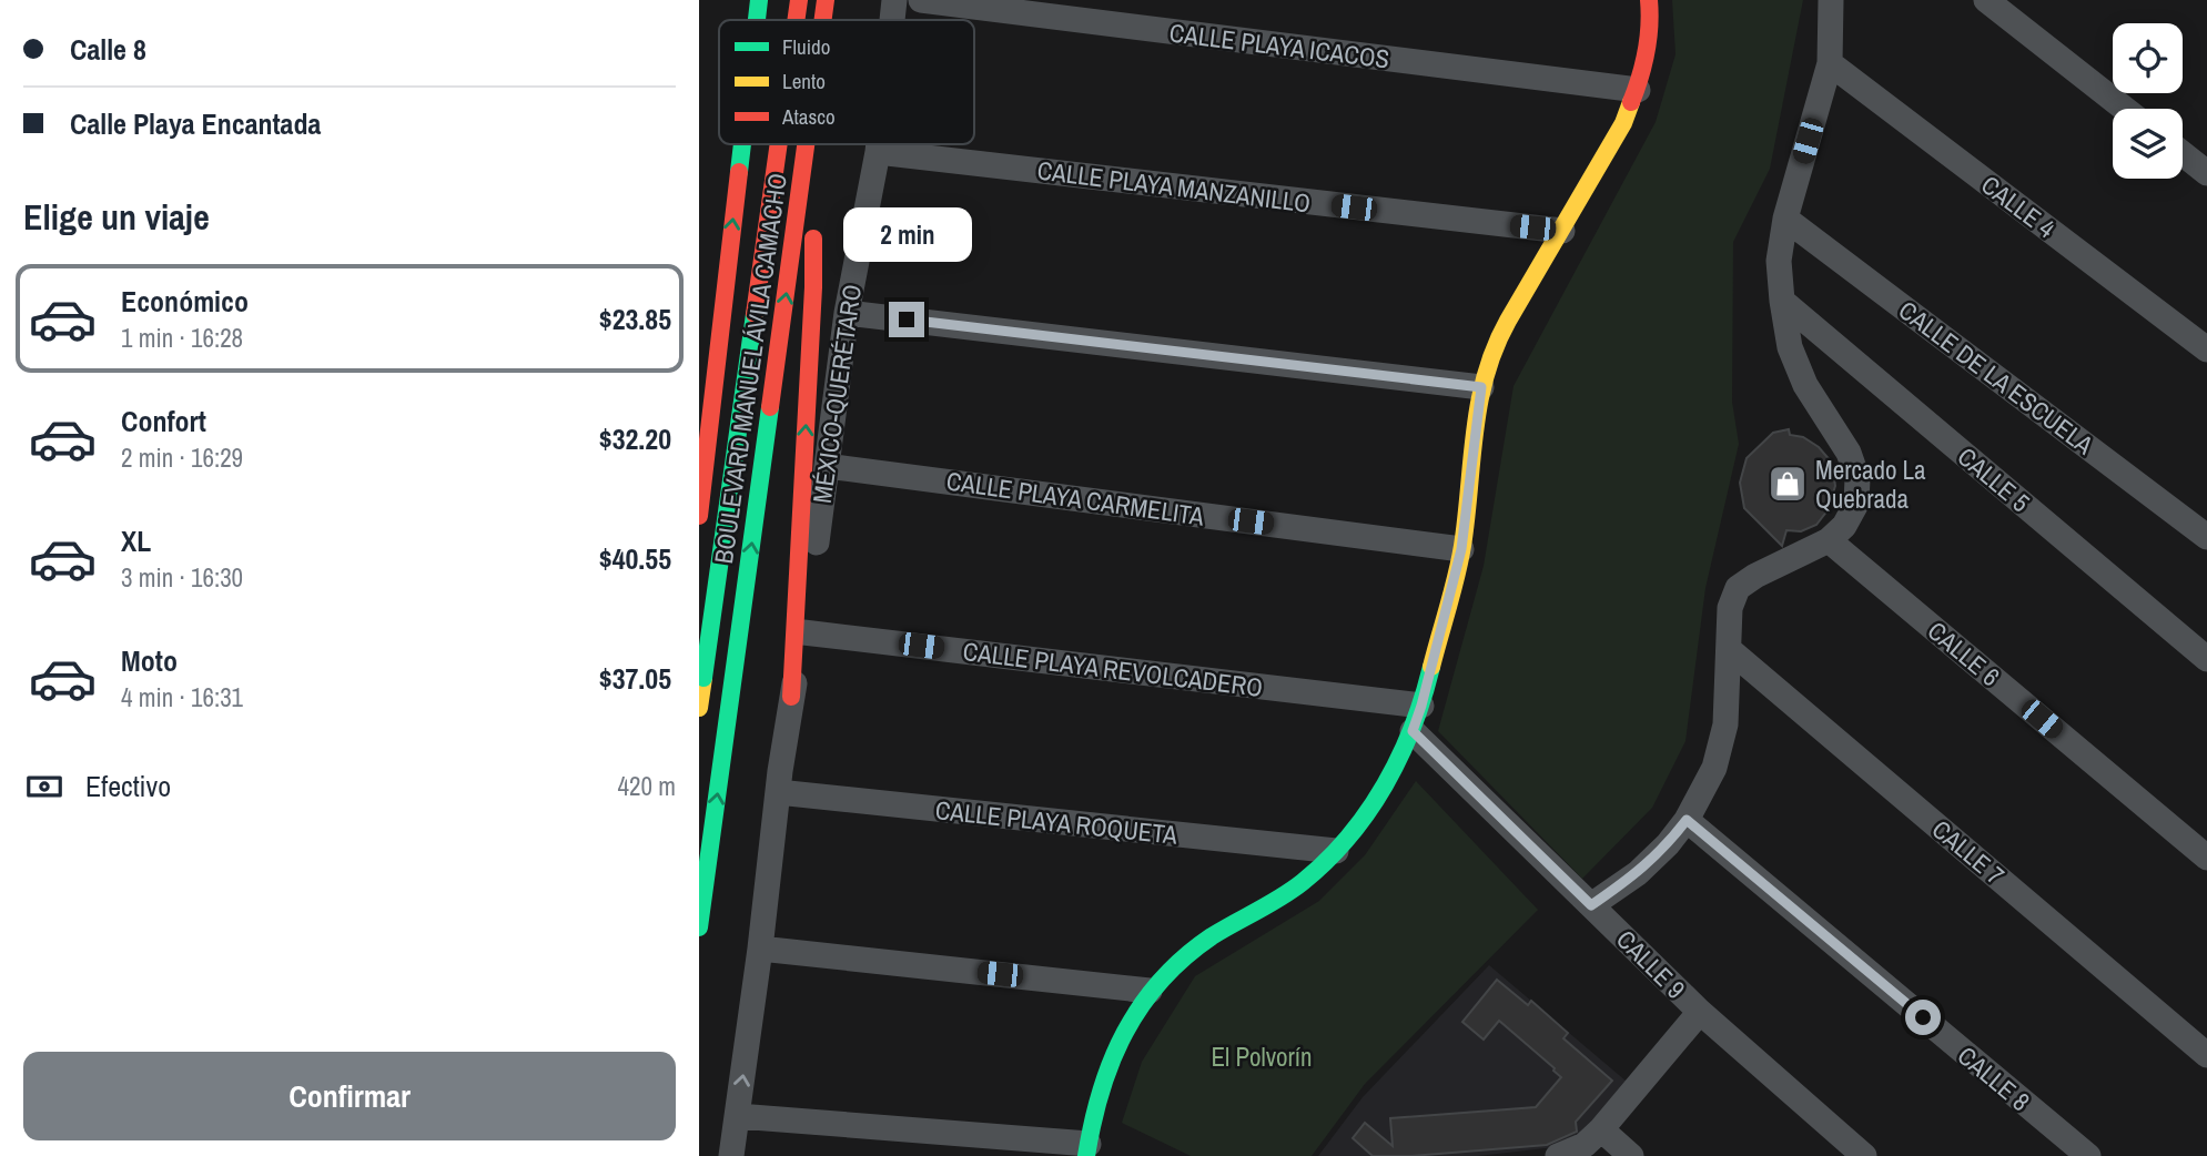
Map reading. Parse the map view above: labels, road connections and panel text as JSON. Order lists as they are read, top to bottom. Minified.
{"streets":{"main road":["BOULEVARD MANUEL ÁVILA CAMACHO"],"street":["CALLE PLAYA ICACOS","CALLE PLAYA MANZANILLO","CALLE 4","CALLE DE LA ESCUELA","MÉXICO-QUERÉTARO","CALLE 5","CALLE PLAYA CARMELITA","CALLE 6","CALLE PLAYA REVOLCADERO","CALLE PLAYA ROQUETA","CALLE 7","CALLE 9","CALLE 8"]},"crossings":[["CALLE PLAYA MANZANILLO","MÉXICO-QUERÉTARO"],["MÉXICO-QUERÉTARO","CALLE PLAYA CARMELITA"],["MÉXICO-QUERÉTARO","CALLE PLAYA REVOLCADERO"],["MÉXICO-QUERÉTARO","CALLE PLAYA ROQUETA"]],"parks":["El Polvorín"],"places":{"shop":["Mercado La Quebrada"]},"legend":["Fluido","Lento","Atasco"],"page":{"banner":["Calle 8","Calle Playa Encantada"],"heading":"Elige un viaje","bubble":"2 min","list":[{"name":"Económico","note":"1 min · 16:28","value":"$23.85"},{"name":"Confort","note":"2 min · 16:29","value":"$32.20"},{"name":"XL","note":"3 min · 16:30","value":"$40.55"},{"name":"Moto","note":"4 min · 16:31","value":"$37.05"}],"pay":["Efectivo","420 m"],"buttons":"Confirmar"}}
